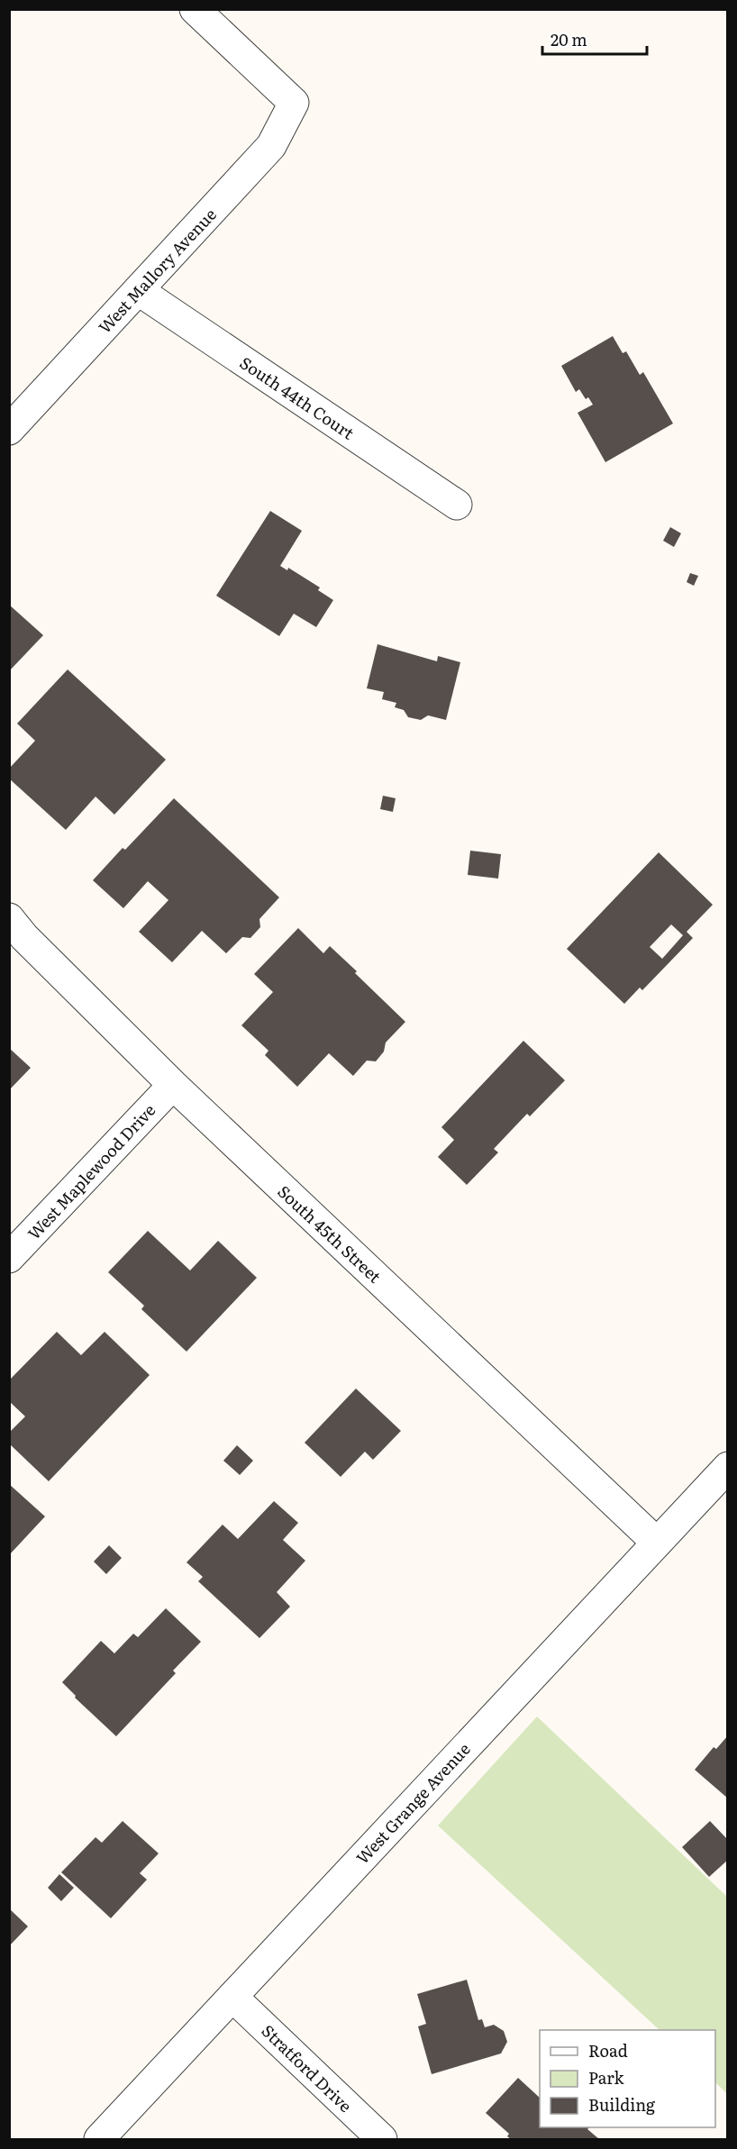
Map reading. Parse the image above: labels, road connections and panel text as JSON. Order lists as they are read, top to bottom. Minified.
{"streets":{"street":["West Mallory Avenue","South 44th Court","West Maplewood Drive","South 45th Street","West Grange Avenue","Stratford Drive"]},"crossings":[["West Mallory Avenue","South 44th Court"],["West Maplewood Drive","South 45th Street"],["South 45th Street","West Grange Avenue"],["West Grange Avenue","Stratford Drive"]],"legend":["Road","Park","Building"],"scale_bar":"20 m"}
